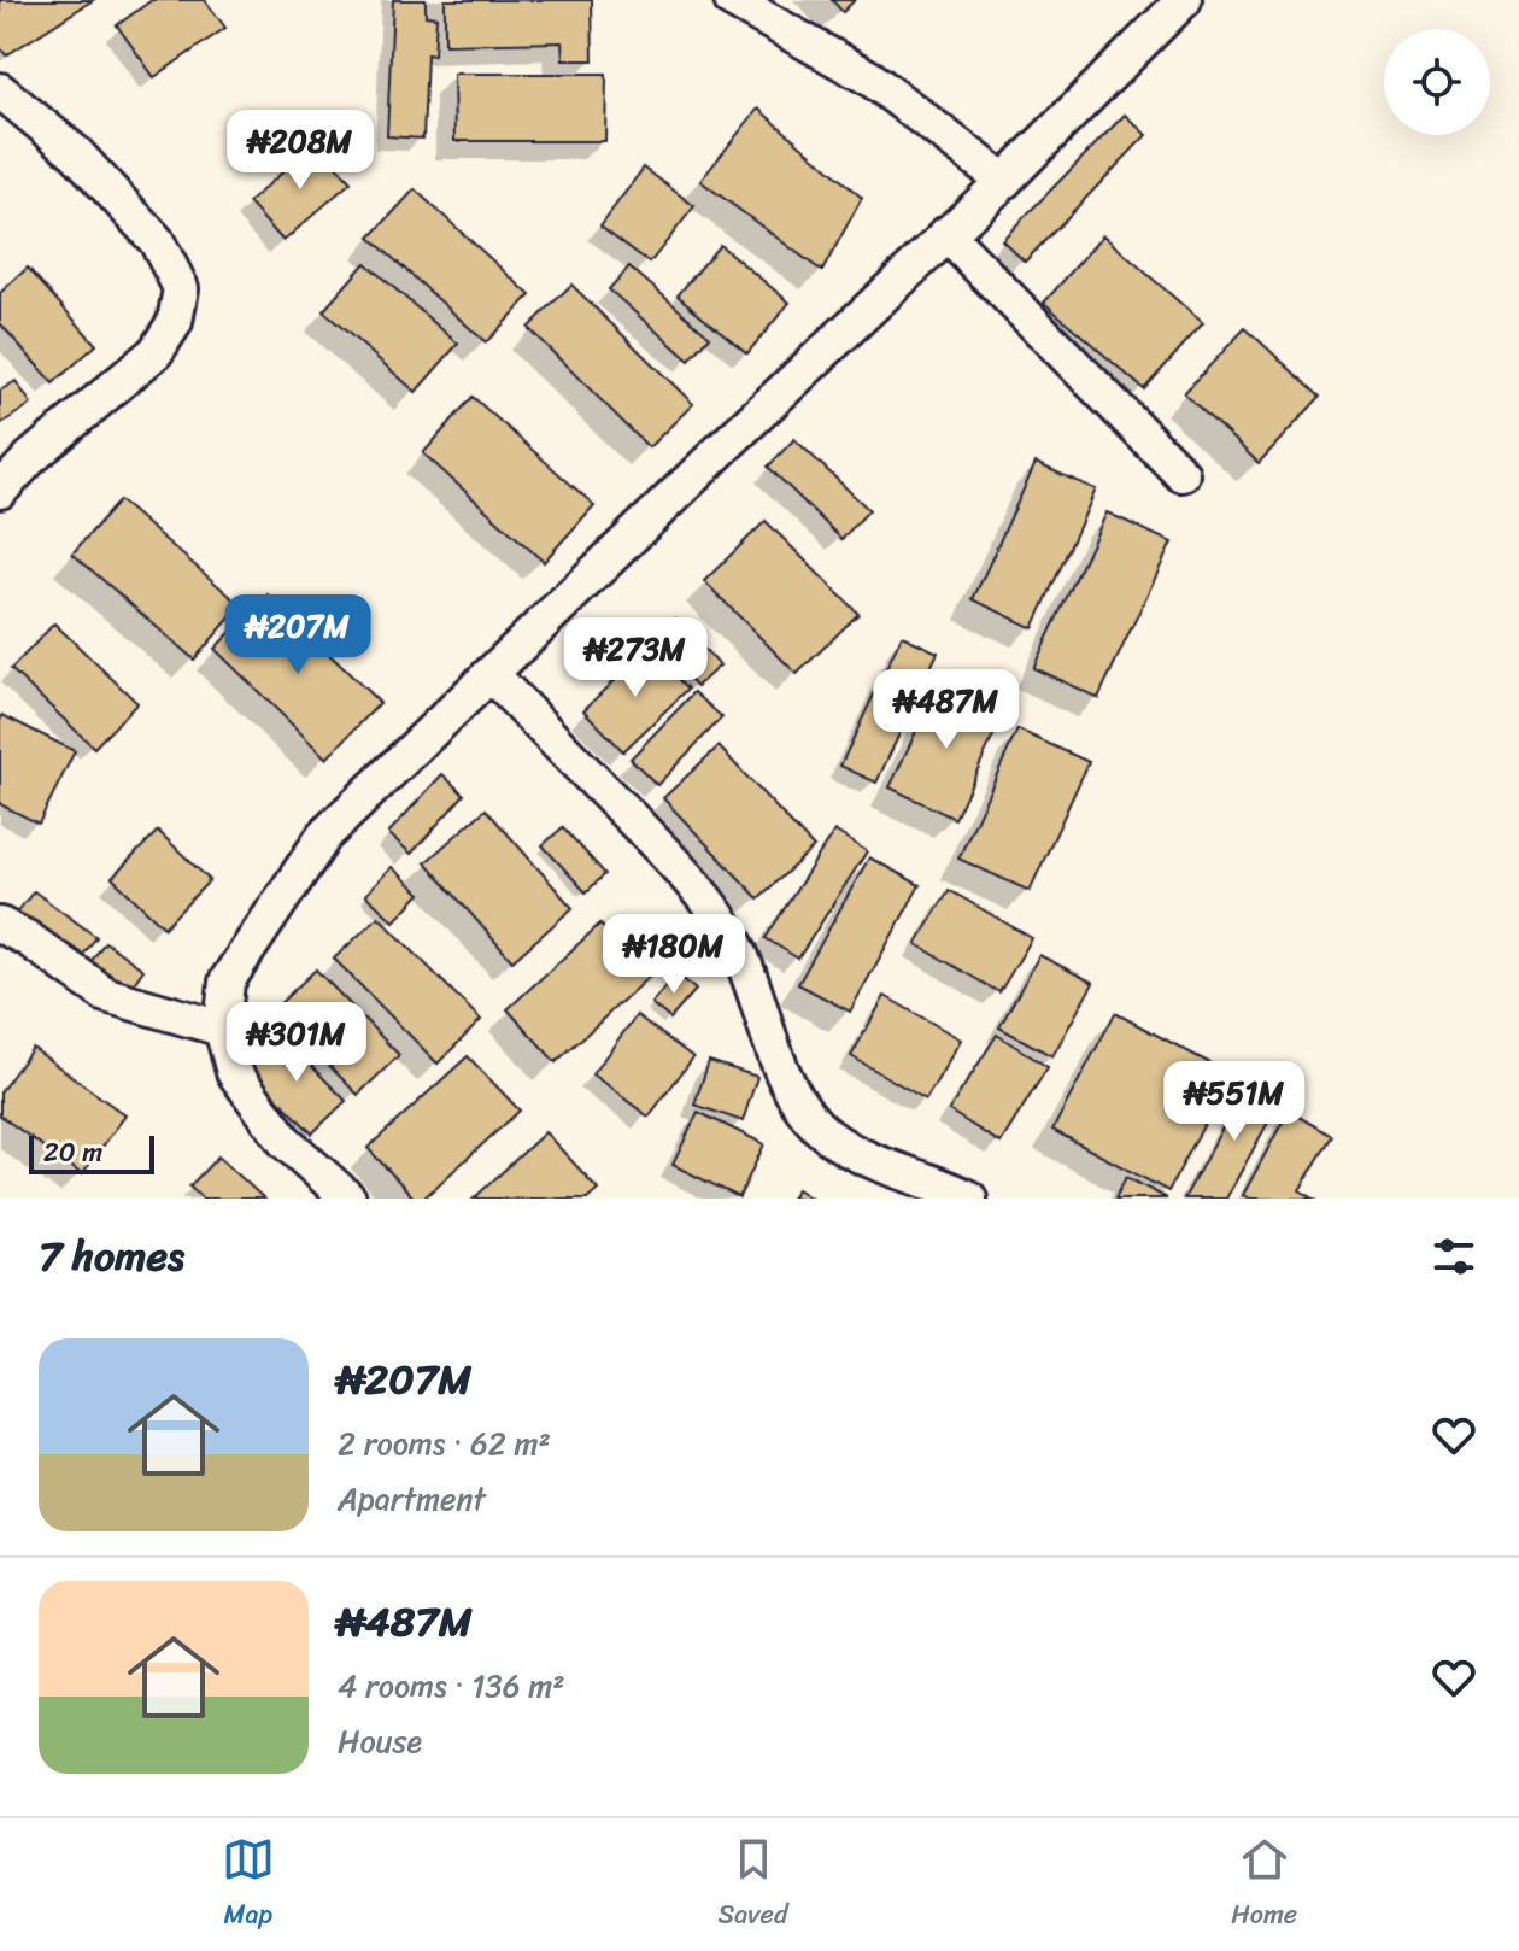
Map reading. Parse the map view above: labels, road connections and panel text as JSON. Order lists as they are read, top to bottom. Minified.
{"scale_bar":"20 m","page":{"price":["₦208M","₦207M","₦273M","₦487M","₦180M","₦301M","₦551M"],"scale":"20 m","heading":"7 homes","list":[{"name":"₦207M","note":"2 rooms · 62 m² · Apartment"},{"name":"₦487M","note":"4 rooms · 136 m² · House"}],"tabs":["Map","Saved","Home"]}}
